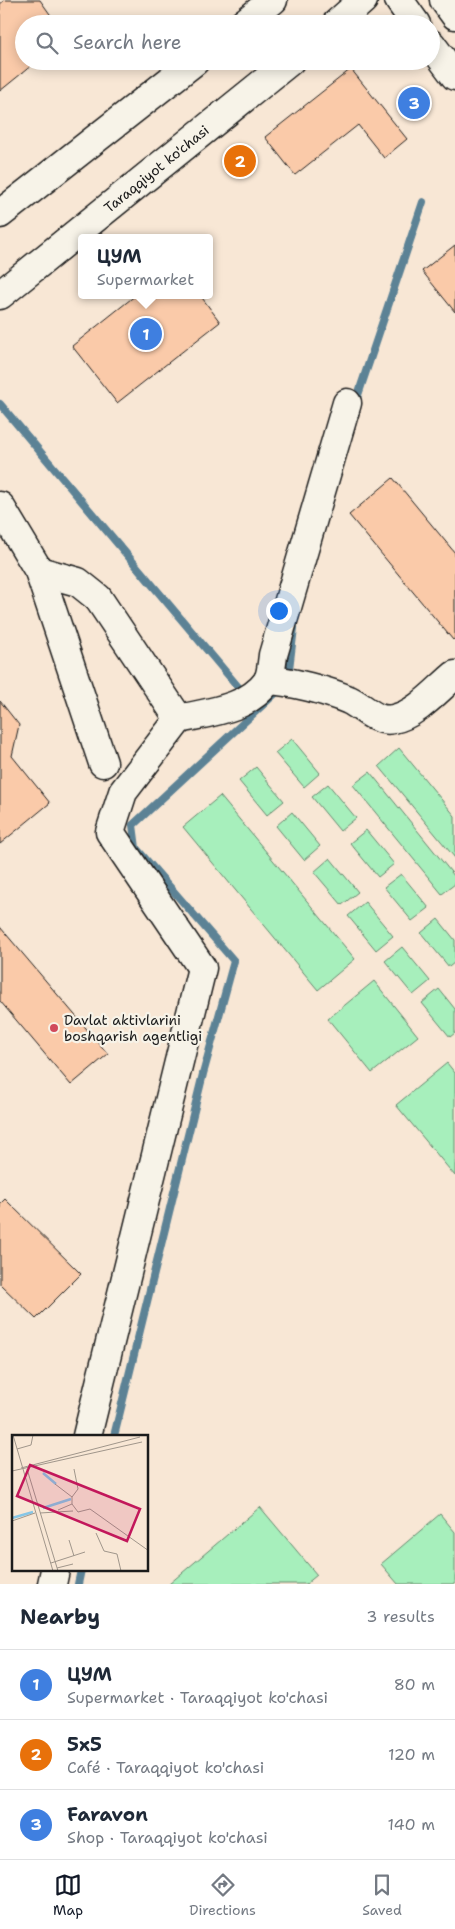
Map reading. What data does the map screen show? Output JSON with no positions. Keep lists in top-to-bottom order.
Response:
{
  "streets": {
    "street": ["Taraqqiyot ko'chasi"]
  },
  "places": ["Davlat aktivlarini boshqarish agentligi"],
  "page": {
    "search": "Search here",
    "pins": ["3", "2", "1"],
    "popup": ["ЦУМ", "Supermarket"],
    "heading": ["Nearby", "3 results"],
    "list": [
      {
        "mark": "1",
        "name": "ЦУМ",
        "note": "Supermarket · Taraqqiyot ko'chasi",
        "value": "80 m"
      },
      {
        "mark": "2",
        "name": "5x5",
        "note": "Café · Taraqqiyot ko'chasi",
        "value": "120 m"
      },
      {
        "mark": "3",
        "name": "Faravon",
        "note": "Shop · Taraqqiyot ko'chasi",
        "value": "140 m"
      }
    ],
    "nav": ["Map", "Directions", "Saved"]
  }
}
